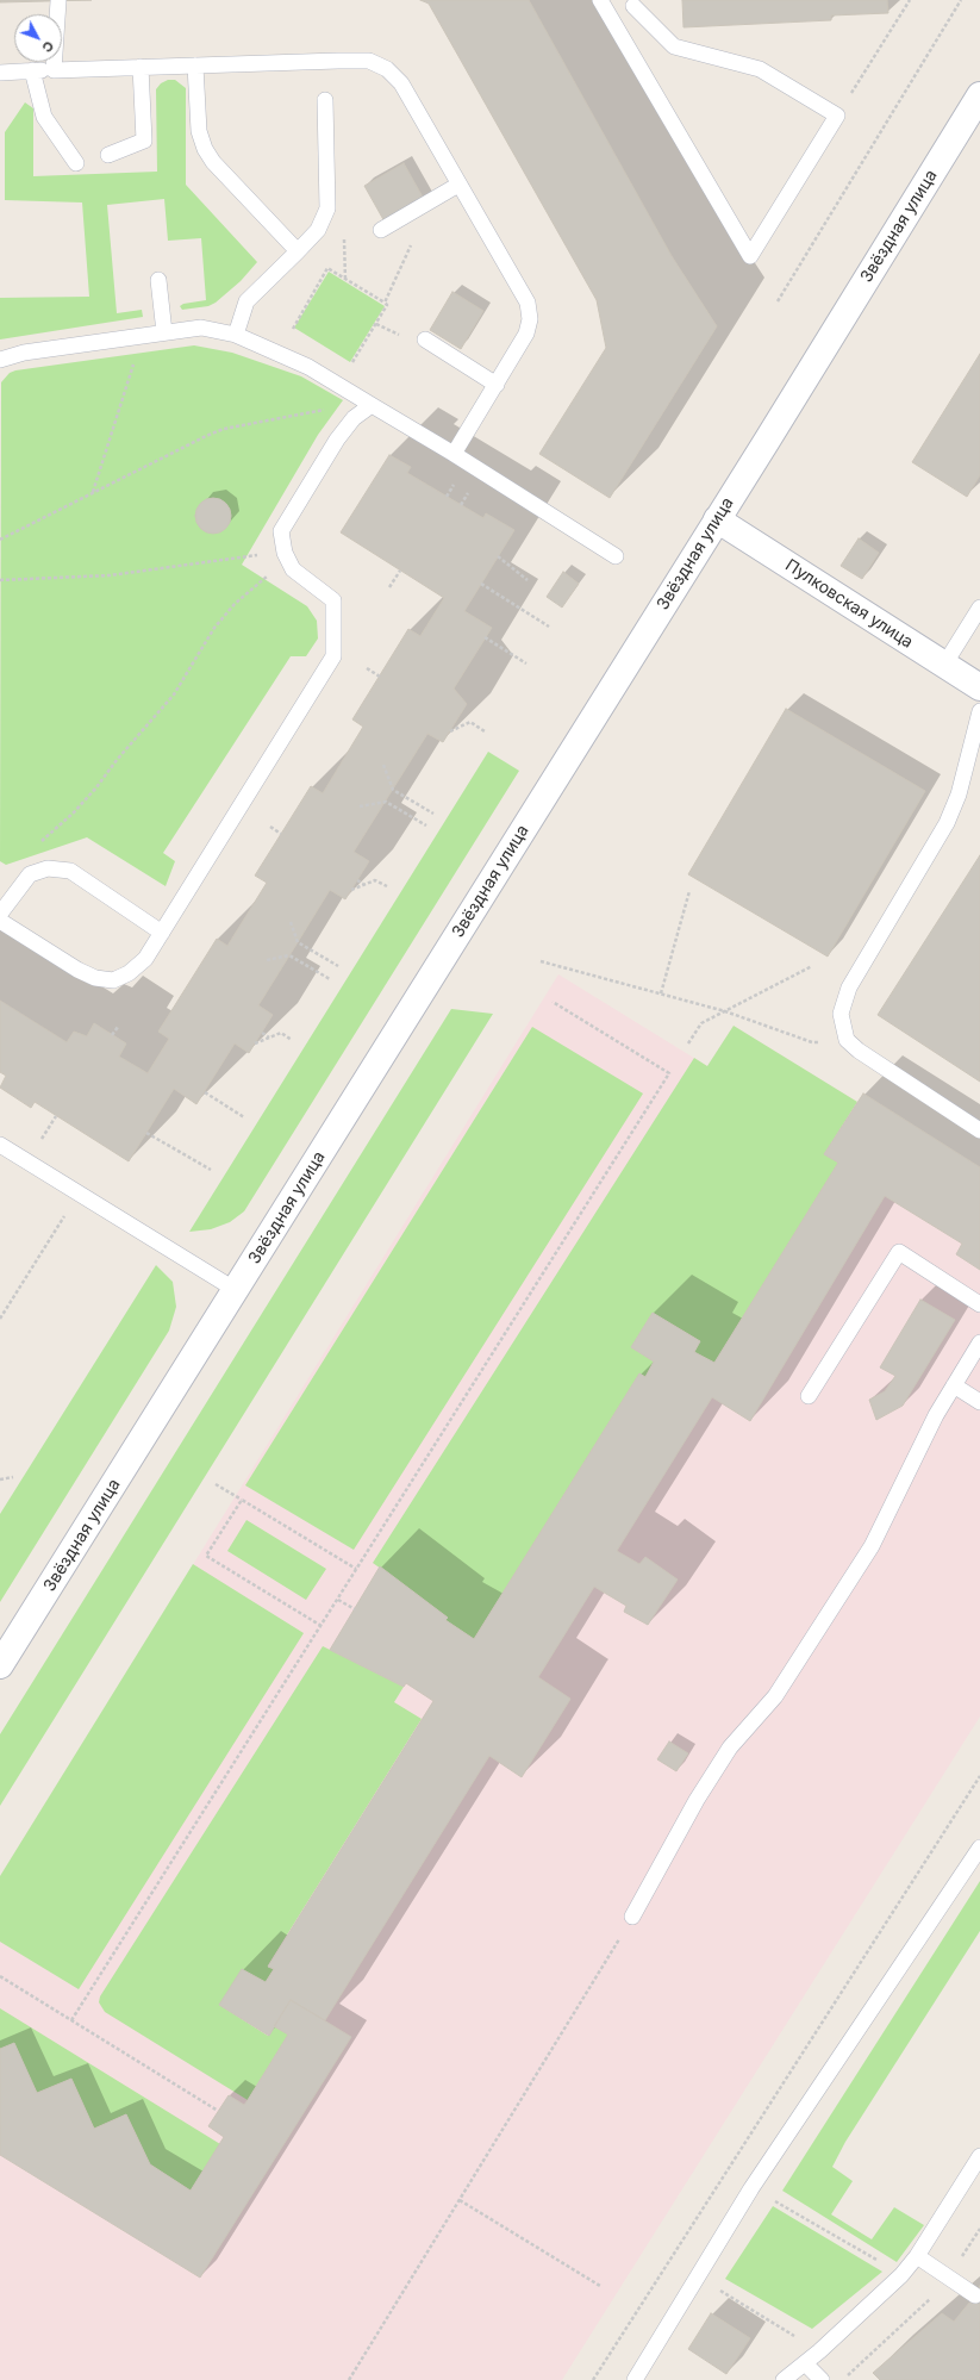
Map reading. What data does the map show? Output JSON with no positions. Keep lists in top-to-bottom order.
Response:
{
  "streets": {
    "street": ["Звёздная улица", "Пулковская улица"]
  },
  "crossings": [
    ["Звёздная улица", "Пулковская улица"]
  ],
  "north": "bottom right"
}
